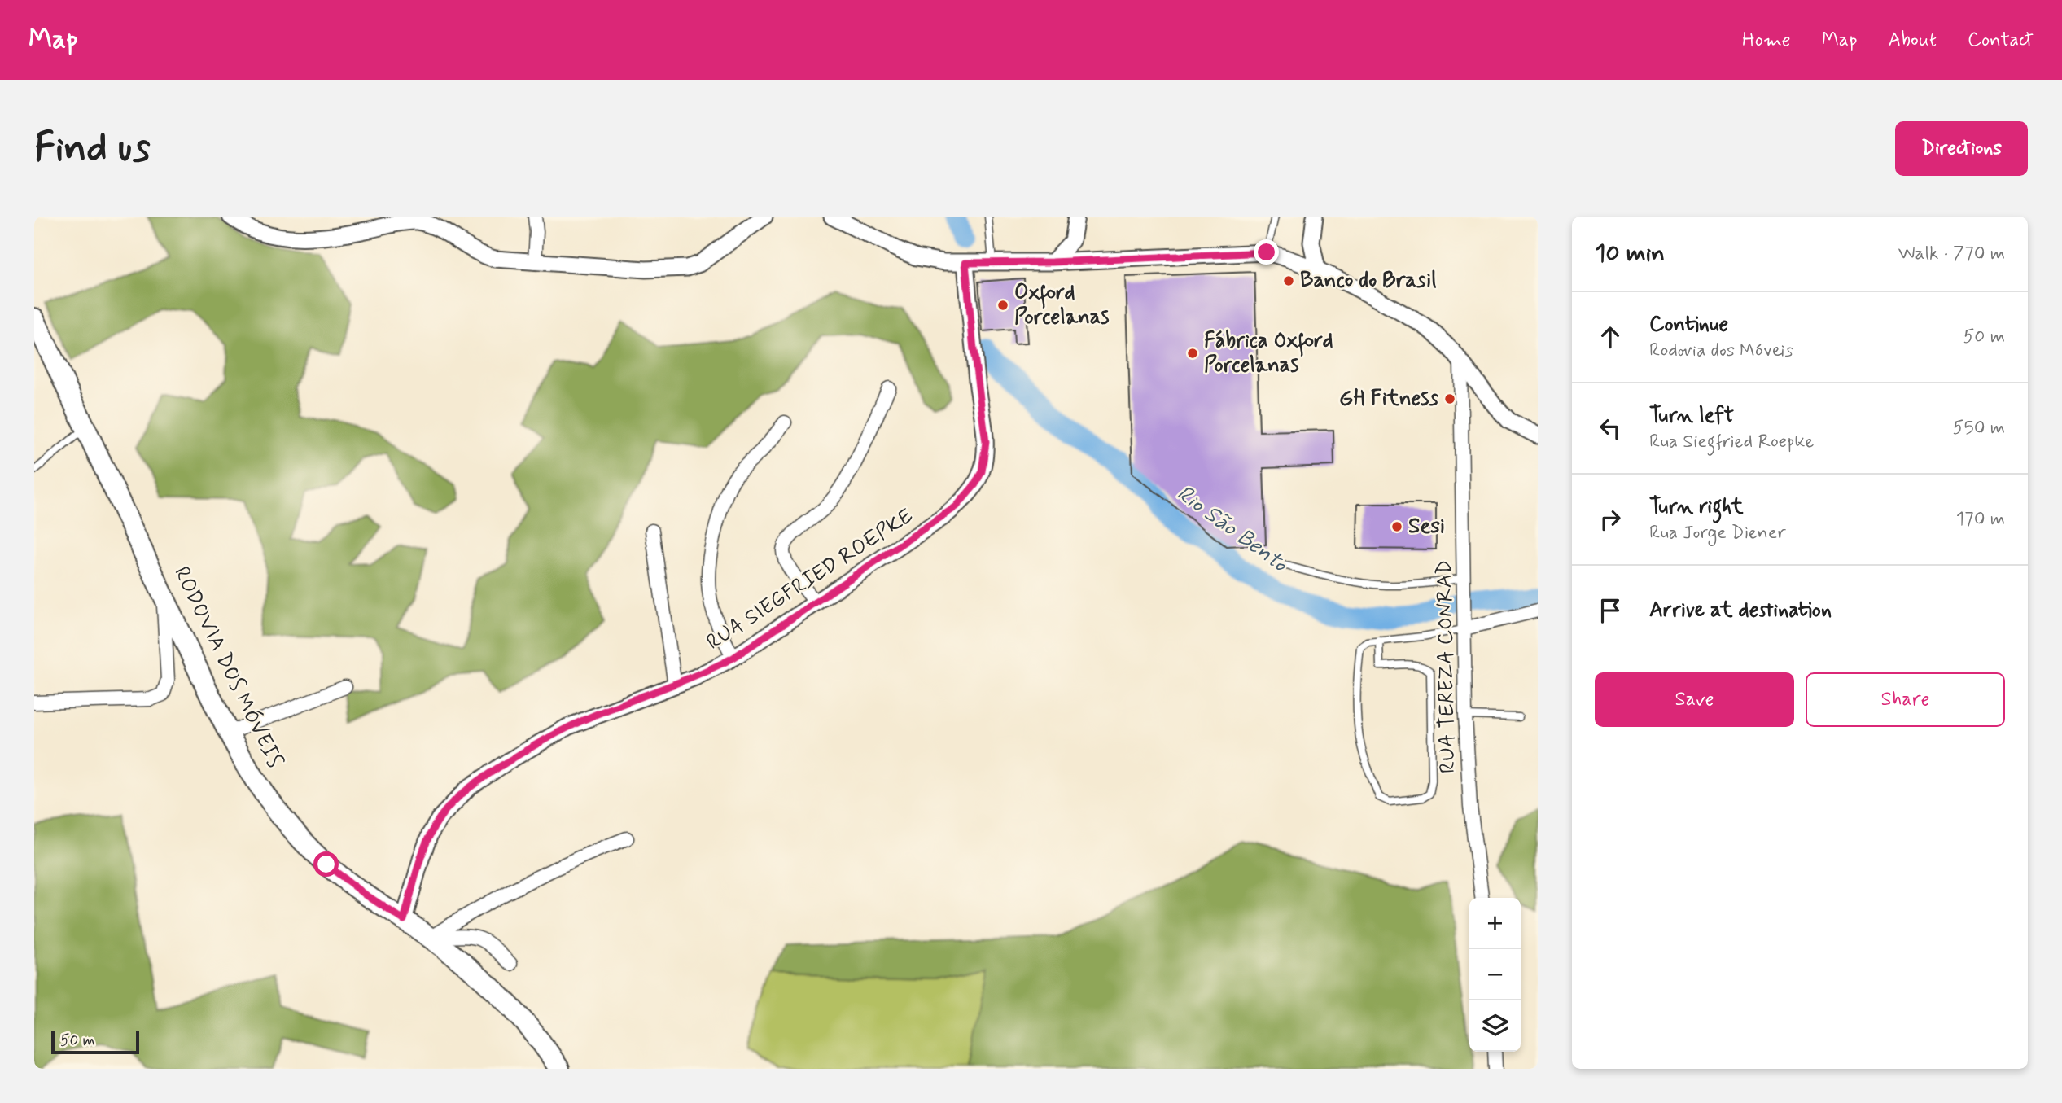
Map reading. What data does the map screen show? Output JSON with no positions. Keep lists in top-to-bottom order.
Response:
{
  "streets": {
    "main road": ["RODOVIA DOS MÓVEIS"],
    "street": ["RUA SIEGFRIED ROEPKE", "RUA TEREZA CONRAD"]
  },
  "crossings": [
    ["RUA SIEGFRIED ROEPKE", "RODOVIA DOS MÓVEIS"]
  ],
  "water": ["Rio São Bento"],
  "places": [
    "Banco do Brasil",
    "Oxford Porcelanas",
    "Fábrica Oxford Porcelanas",
    "GH Fitness",
    "Sesi"
  ],
  "scale_bar": "50 m",
  "page": {
    "header": "Map",
    "nav": [
      "Home",
      "Map",
      "About",
      "Contact"
    ],
    "buttons": [
      "Directions",
      ["Save", "Share"]
    ],
    "title": "Find us",
    "heading": ["10 min", "Walk · 770 m"],
    "list": [
      ["Continue", "Rodovia dos Móveis", "50 m"],
      ["Turn left", "Rua Siegfried Roepke", "550 m"],
      ["Turn right", "Rua Jorge Diener", "170 m"],
      "Arrive at destination"
    ],
    "map_buttons": ["+", "−"],
    "scale": "50 m"
  }
}
